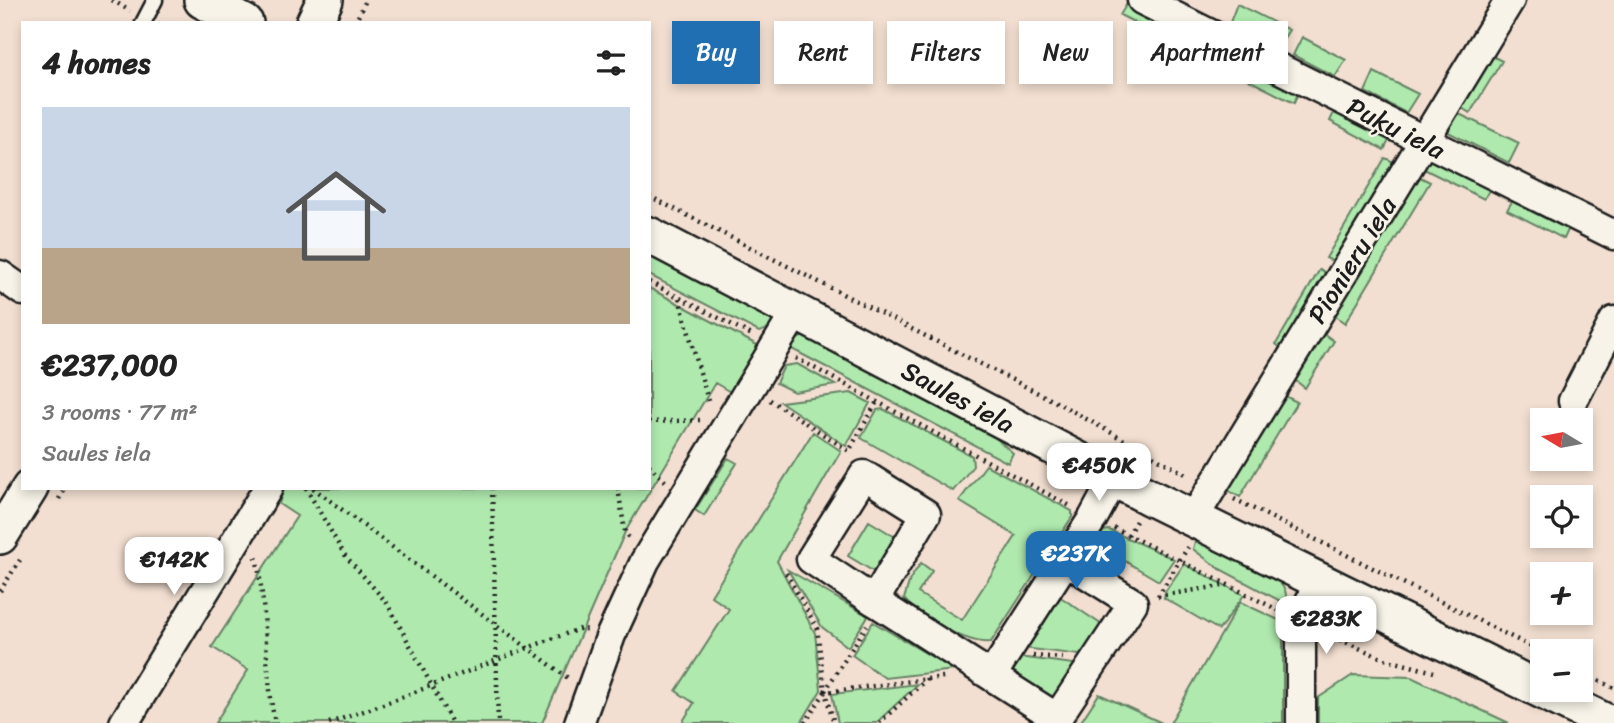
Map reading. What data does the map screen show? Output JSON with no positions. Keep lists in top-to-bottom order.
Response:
{
  "streets": {
    "street": ["Puķu iela", "Pionieru iela", "Saules iela"]
  },
  "crossings": [
    ["Puķu iela", "Pionieru iela"],
    ["Pionieru iela", "Saules iela"]
  ],
  "north": "left",
  "page": {
    "chip": [
      "Buy",
      "Rent",
      "Filters",
      "New",
      "Apartment"
    ],
    "heading": "4 homes",
    "list": [
      {
        "name": "€237,000",
        "note": "3 rooms · 77 m² · Saules iela"
      }
    ],
    "map_buttons": ["+", "−"],
    "price": [
      "€450K",
      "€237K",
      "€142K",
      "€283K"
    ]
  }
}
